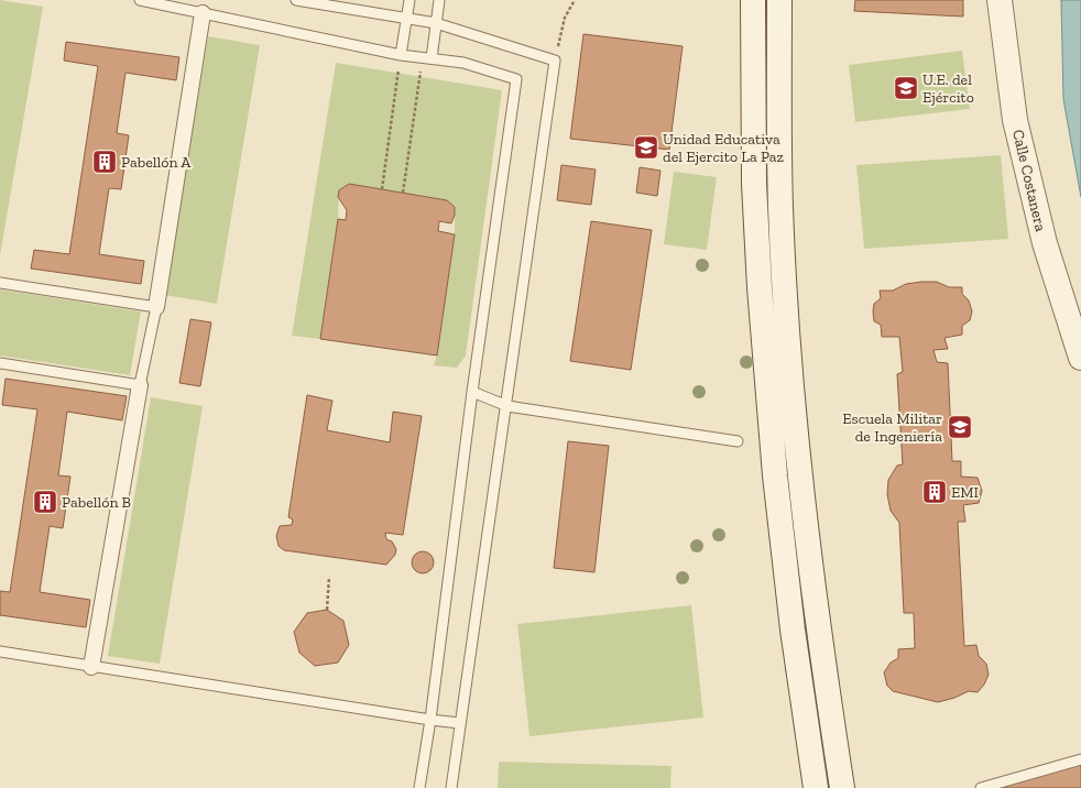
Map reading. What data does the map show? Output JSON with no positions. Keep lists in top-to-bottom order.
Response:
{
  "streets": {
    "main road": ["Calle Costanera"]
  },
  "places": {
    "school or university": ["U.E. del Ejército", "Unidad Educativa del Ejercito La Paz", "Escuela Militar de Ingeniería"],
    "building": ["Pabellón A", "EMI", "Pabellón B"]
  }
}
